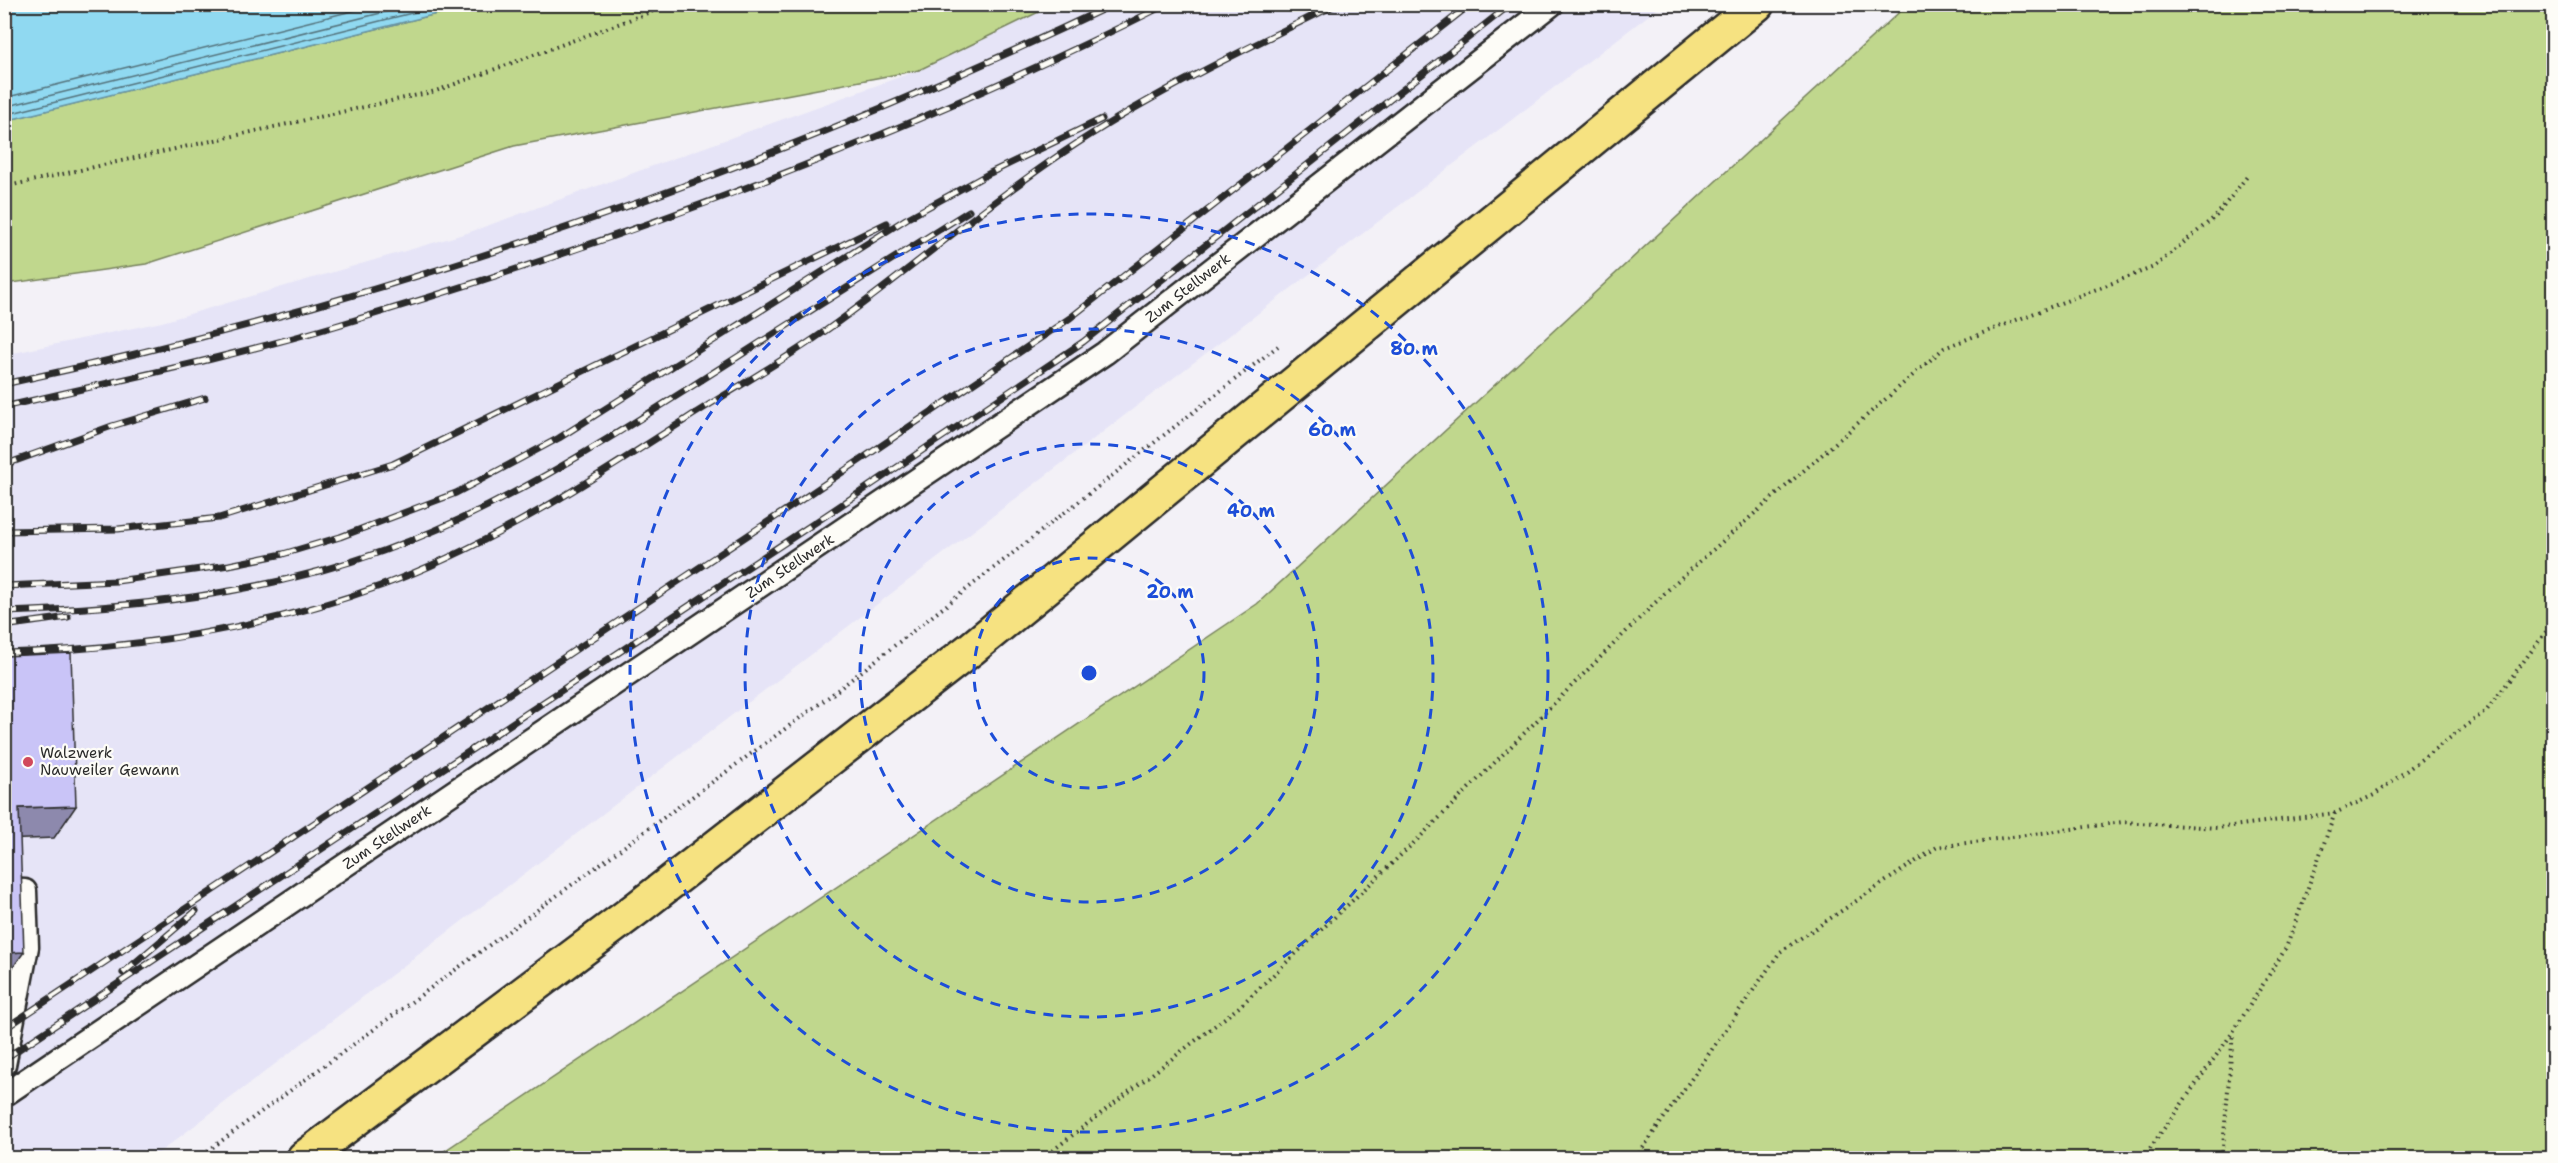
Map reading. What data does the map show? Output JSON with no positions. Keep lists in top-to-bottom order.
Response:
{
  "streets": {
    "lane": ["Zum Stellwerk"]
  },
  "places": ["Walzwerk Nauweiler Gewann"],
  "rings": [
    "80 m",
    "60 m",
    "40 m",
    "20 m"
  ]
}
